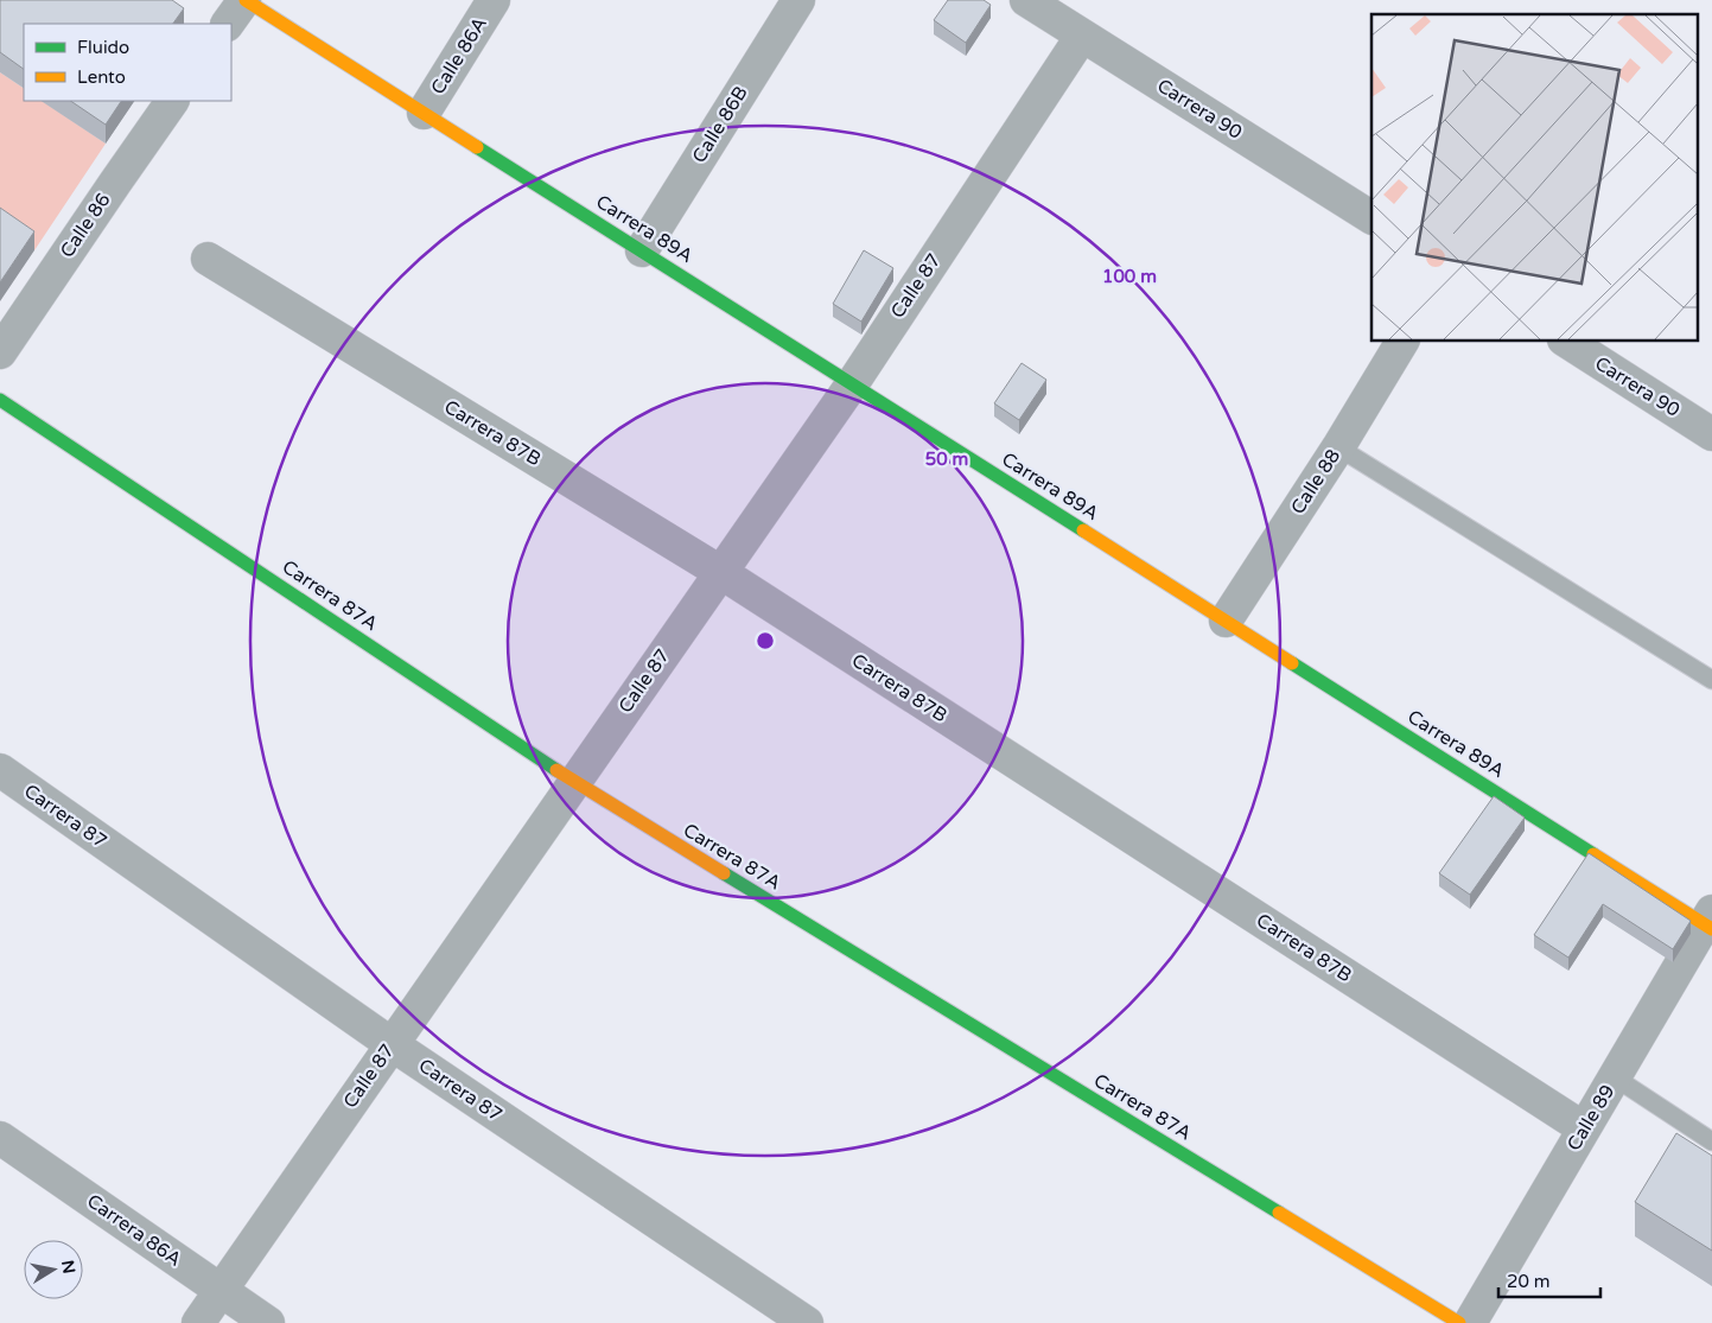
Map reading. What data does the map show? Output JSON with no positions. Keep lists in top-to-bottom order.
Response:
{
  "streets": {
    "street": [
      "Calle 86A",
      "Carrera 90",
      "Calle 86B",
      "Calle 86",
      "Carrera 89A",
      "Calle 87",
      "Carrera 87B",
      "Calle 88",
      "Carrera 87A",
      "Carrera 87",
      "Calle 89",
      "Carrera 86A"
    ]
  },
  "crossings": [
    ["Calle 86A", "Carrera 89A"],
    ["Carrera 90", "Calle 87"],
    ["Calle 86B", "Carrera 89A"],
    ["Carrera 89A", "Calle 87"],
    ["Carrera 89A", "Calle 88"],
    ["Carrera 89A", "Calle 89"],
    ["Calle 87", "Carrera 87B"],
    ["Calle 87", "Carrera 87A"],
    ["Calle 87", "Carrera 87"],
    ["Calle 87", "Carrera 86A"],
    ["Carrera 87B", "Calle 89"]
  ],
  "legend": ["Fluido", "Lento"],
  "scale_bar": "20 m",
  "north": "right",
  "rings": ["100 m", "50 m"]
}
